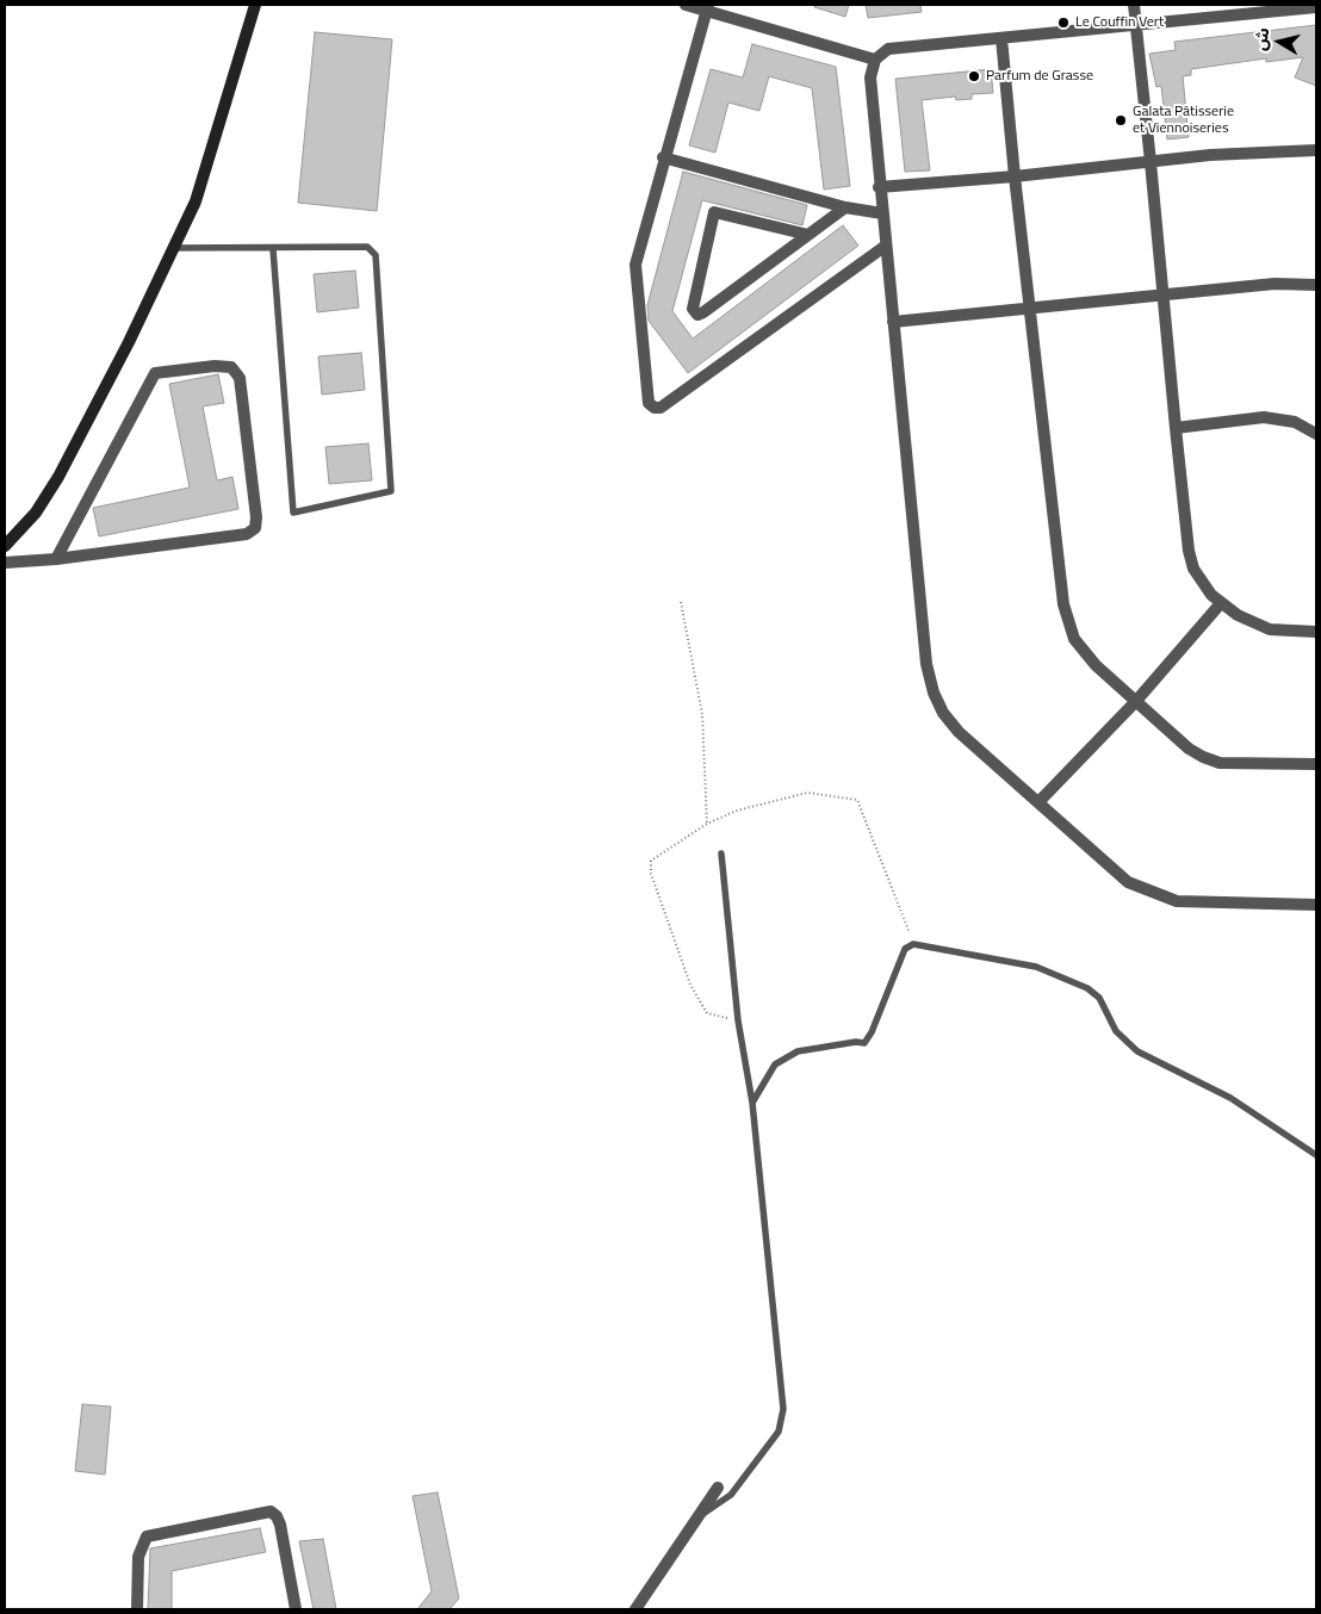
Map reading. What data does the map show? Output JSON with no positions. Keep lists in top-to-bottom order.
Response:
{
  "places": ["Le Couffin Vert", "Parfum de Grasse", "Galata Pâtisserie et Viennoiseries"],
  "north": "left"
}
